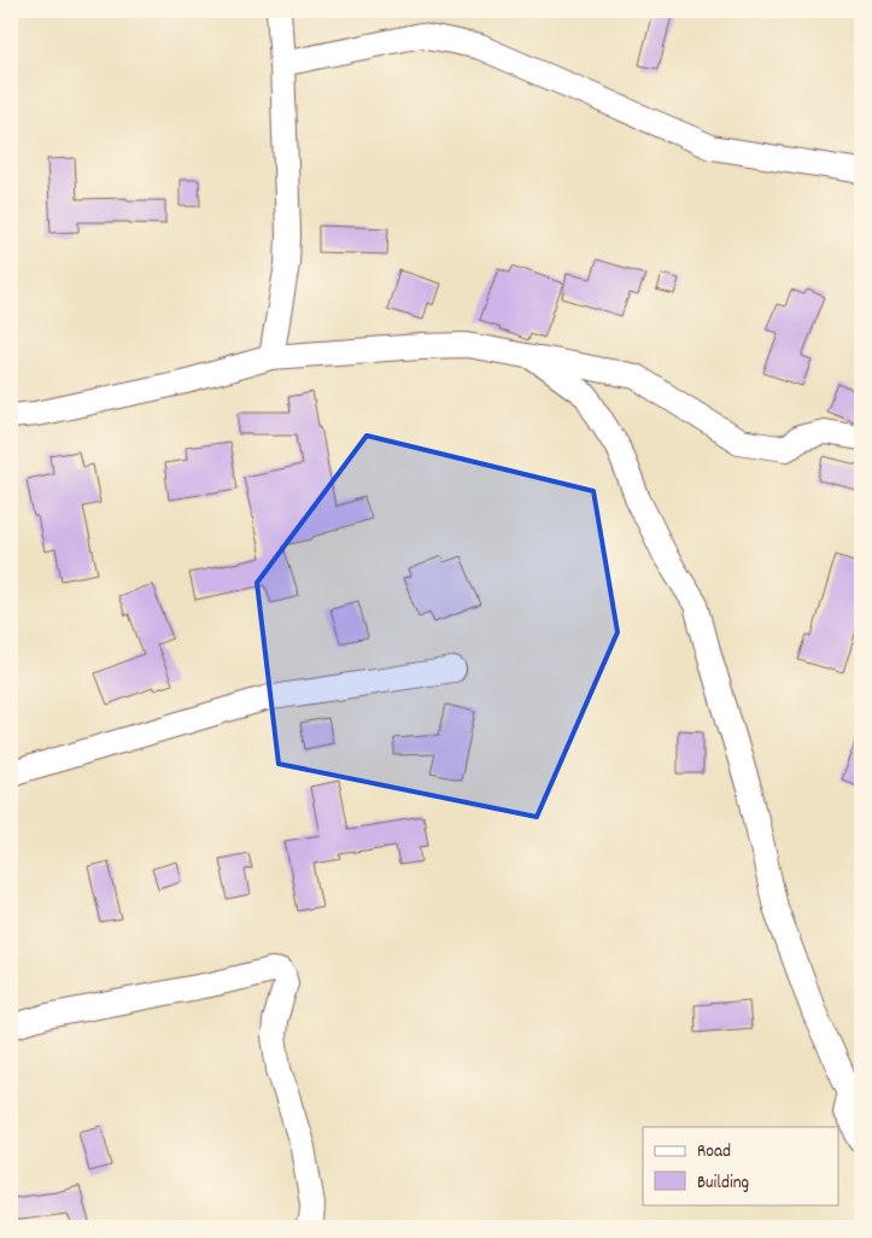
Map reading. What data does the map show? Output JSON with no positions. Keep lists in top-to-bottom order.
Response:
{
  "legend": ["Road", "Building"]
}
